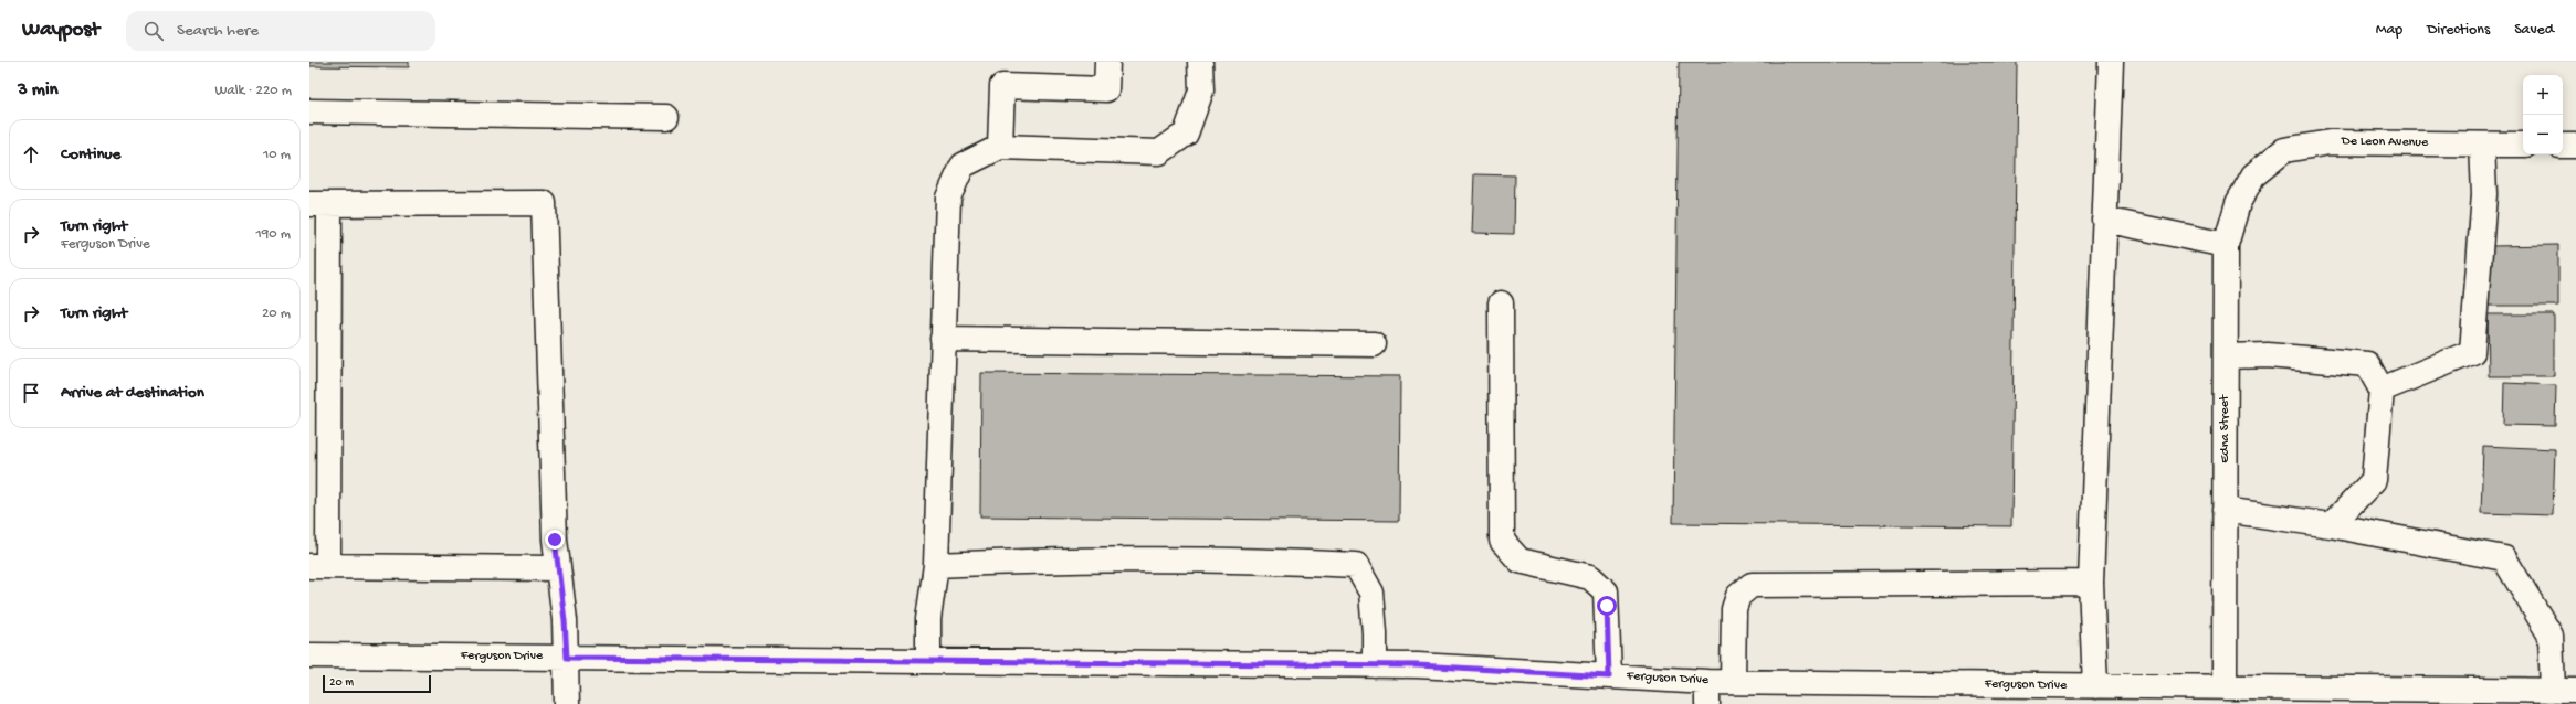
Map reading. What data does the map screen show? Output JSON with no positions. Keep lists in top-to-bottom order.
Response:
{
  "streets": {
    "street": ["De Leon Avenue", "Edna Street", "Ferguson Drive"]
  },
  "crossings": [
    ["De Leon Avenue", "Edna Street"],
    ["Edna Street", "Ferguson Drive"]
  ],
  "scale_bar": "20 m",
  "page": {
    "header": "Waypost",
    "search": "Search here",
    "nav": ["Map", "Directions", "Saved"],
    "heading": ["3 min", "Walk · 220 m"],
    "map_buttons": ["+", "−"],
    "list": [
      ["Continue", "10 m"],
      ["Turn right", "Ferguson Drive", "190 m"],
      ["Turn right", "20 m"],
      "Arrive at destination"
    ],
    "scale": "20 m"
  }
}
